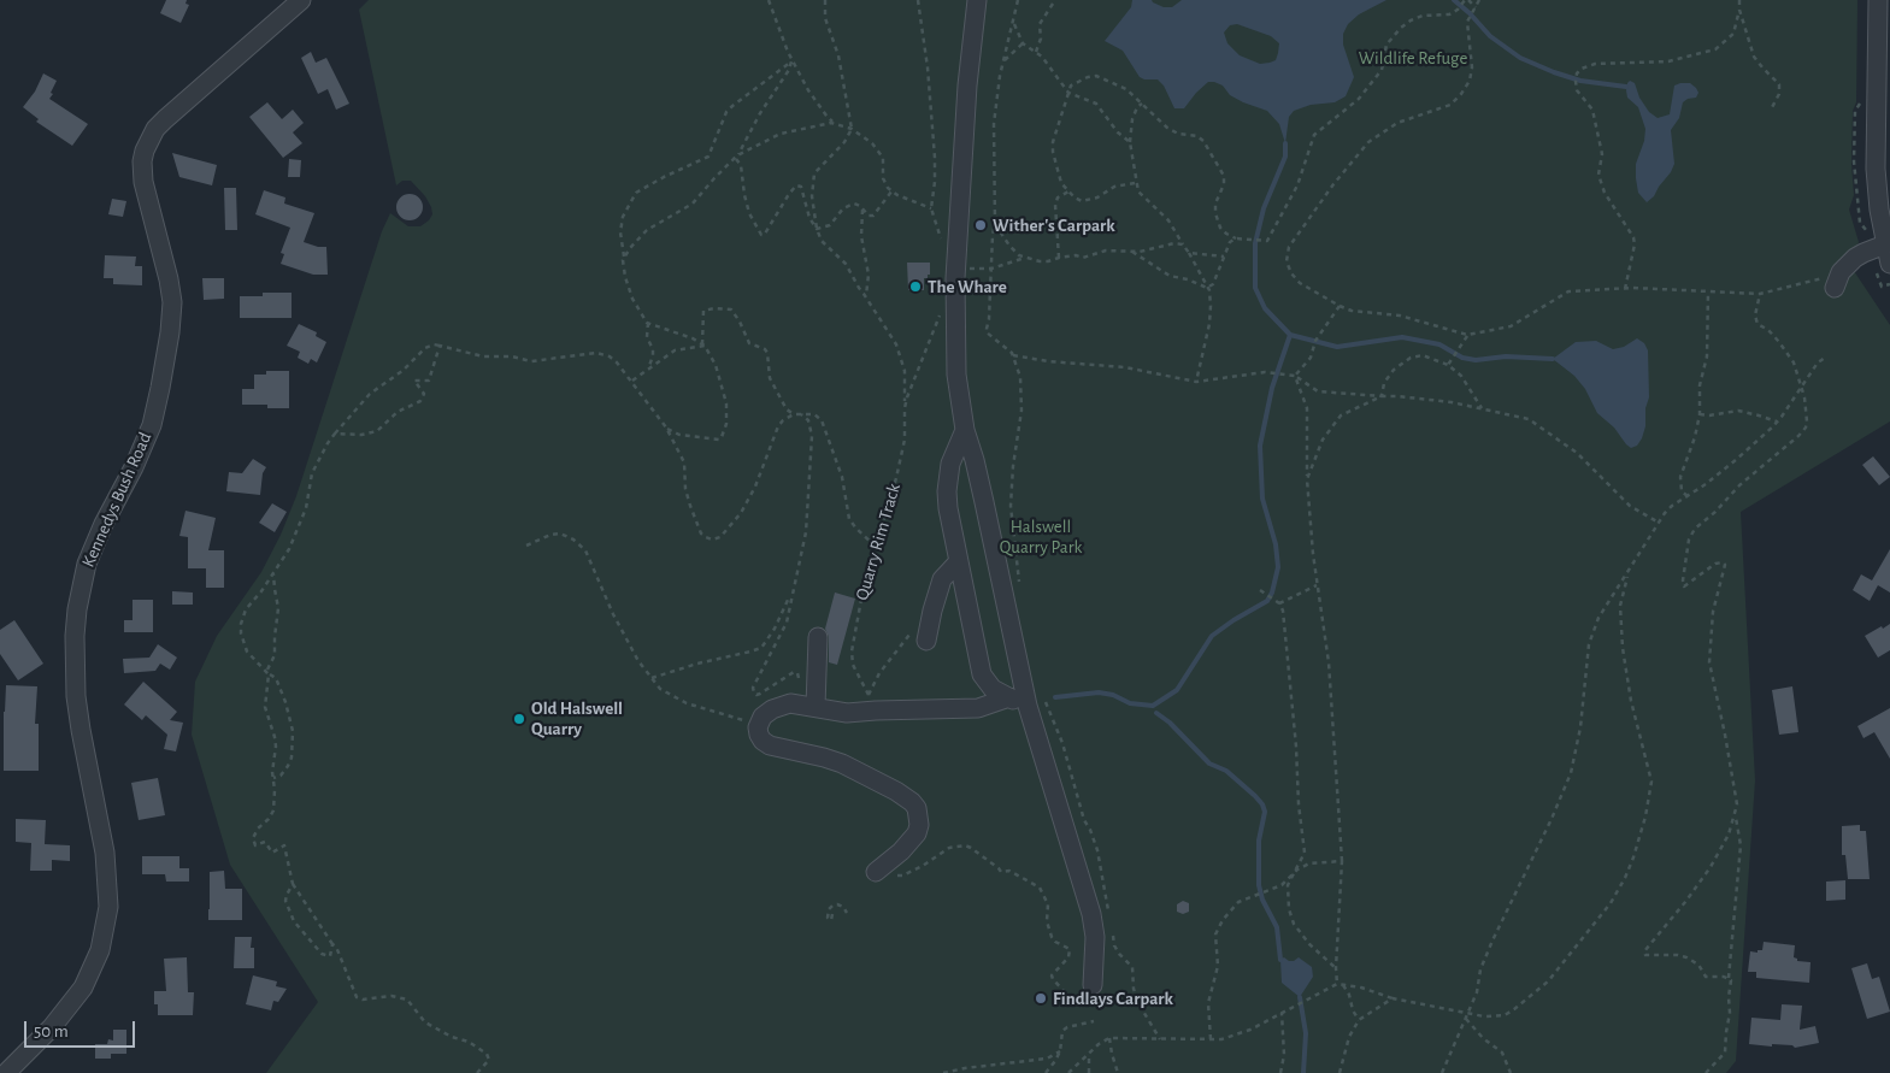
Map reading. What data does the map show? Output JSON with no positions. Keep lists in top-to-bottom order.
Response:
{
  "streets": {
    "street": ["Kennedys Bush Road"],
    "path": ["Quarry Rim Track"]
  },
  "parks": ["Wildlife Refuge", "Halswell Quarry Park"],
  "places": [
    "Wither's Carpark",
    "The Whare",
    "Old Halswell Quarry",
    "Findlays Carpark"
  ],
  "scale_bar": "50 m"
}
